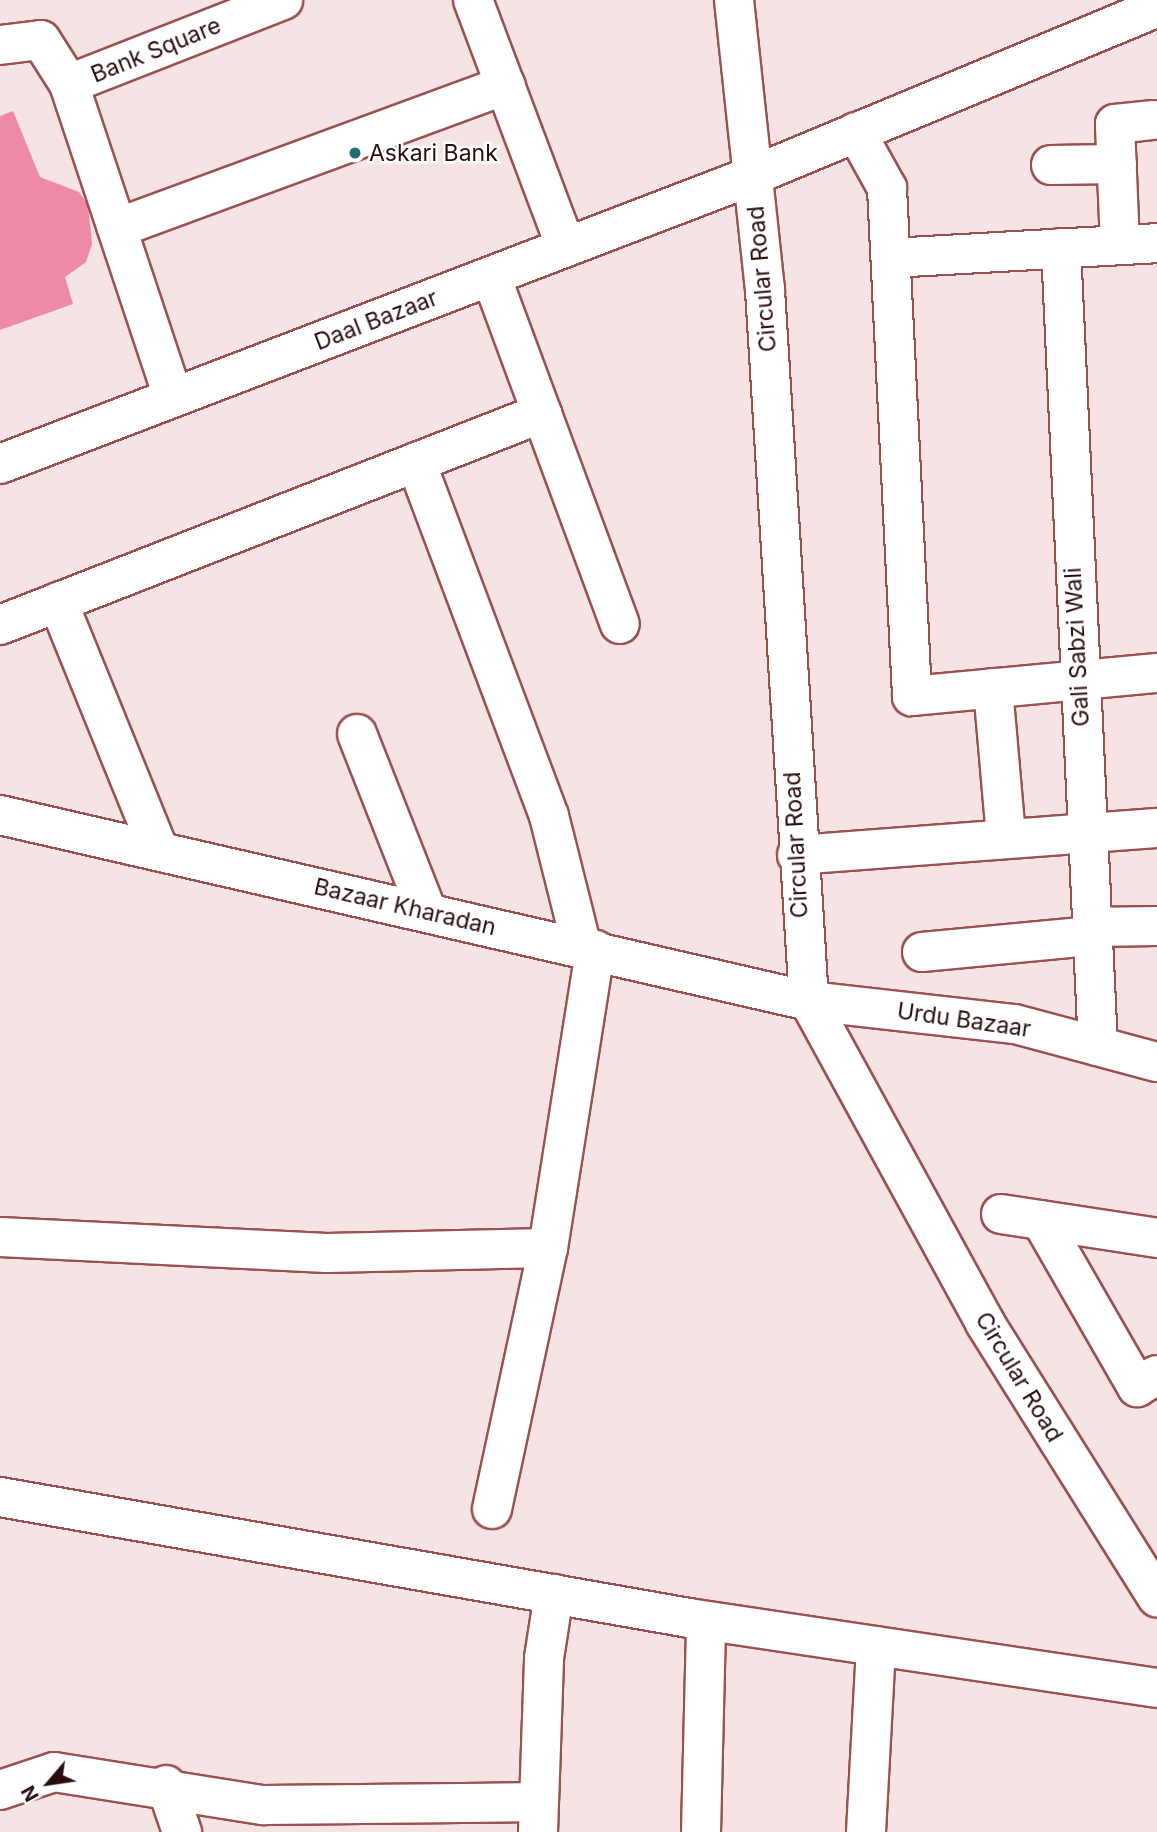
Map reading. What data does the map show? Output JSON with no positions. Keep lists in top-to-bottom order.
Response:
{
  "streets": {
    "street": [
      "Bank Square",
      "Circular Road",
      "Daal Bazaar",
      "Gali Sabzi Wali",
      "Bazaar Kharadan",
      "Urdu Bazaar"
    ]
  },
  "crossings": [
    ["Circular Road", "Daal Bazaar"],
    ["Circular Road", "Bazaar Kharadan"],
    ["Circular Road", "Urdu Bazaar"],
    ["Gali Sabzi Wali", "Urdu Bazaar"],
    ["Bazaar Kharadan", "Urdu Bazaar"]
  ],
  "places": ["Askari Bank"],
  "north": "bottom left"
}
